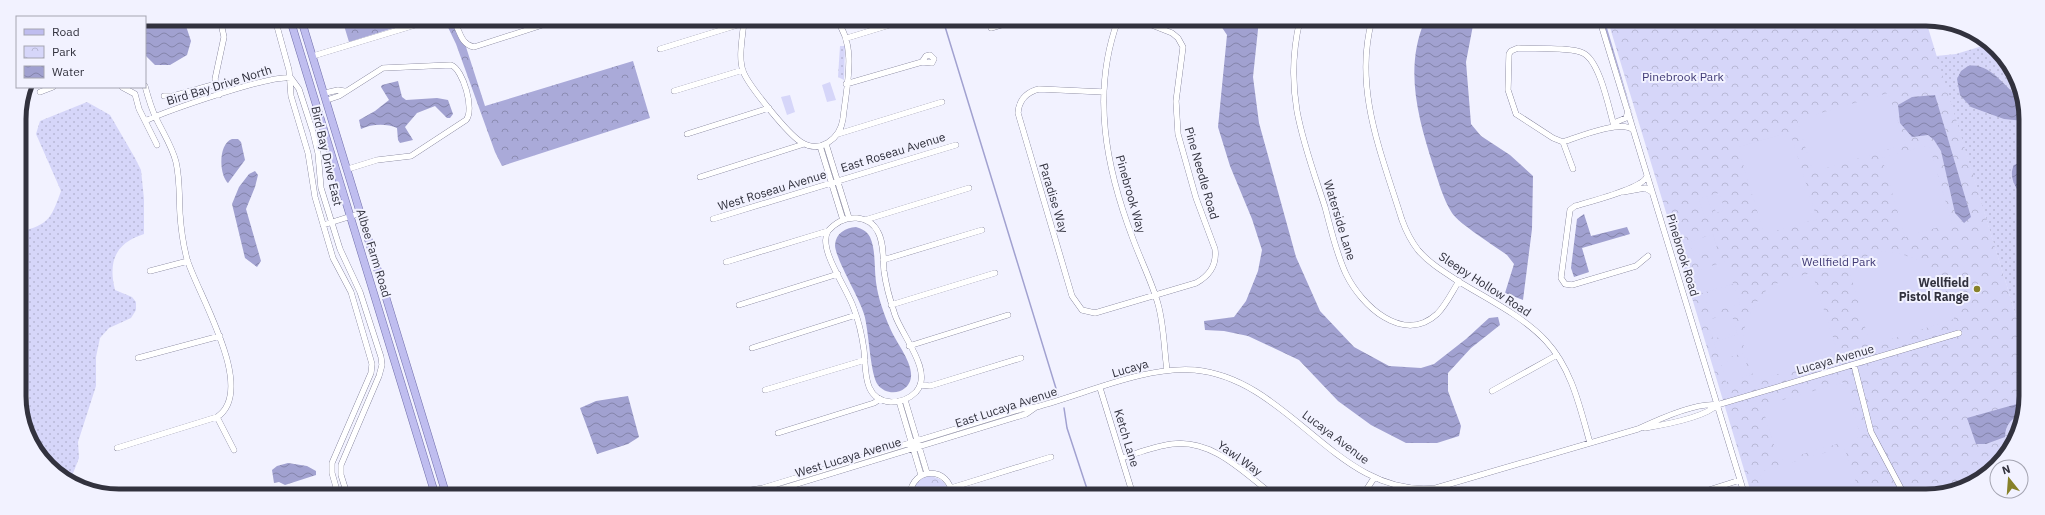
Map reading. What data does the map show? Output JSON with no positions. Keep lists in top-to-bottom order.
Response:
{
  "streets": {
    "main road": ["Albee Farm Road"],
    "street": [
      "Bird Bay Drive North",
      "East Roseau Avenue",
      "Bird Bay Drive East",
      "Pine Needle Road",
      "West Roseau Avenue",
      "Pinebrook Way",
      "Paradise Way",
      "Waterside Lane",
      "Pinebrook Road",
      "Sleepy Hollow Road",
      "Lucaya Avenue",
      "Lucaya",
      "East Lucaya Avenue",
      "Ketch Lane",
      "Yawl Way"
    ]
  },
  "crossings": [
    ["Bird Bay Drive North", "Bird Bay Drive East"],
    ["East Roseau Avenue", "West Roseau Avenue"],
    ["Pine Needle Road", "Pinebrook Way"],
    ["Pine Needle Road", "Paradise Way"],
    ["Pinebrook Way", "Paradise Way"],
    ["Pinebrook Way", "Lucaya Avenue"],
    ["Pinebrook Way", "Lucaya"],
    ["Waterside Lane", "Sleepy Hollow Road"],
    ["Pinebrook Road", "Lucaya Avenue"],
    ["Sleepy Hollow Road", "Lucaya Avenue"],
    ["Lucaya Avenue", "Lucaya"],
    ["Lucaya", "East Lucaya Avenue"],
    ["Lucaya", "Ketch Lane"],
    ["East Lucaya Avenue", "Ketch Lane"],
    ["Ketch Lane", "Yawl Way"]
  ],
  "parks": ["Pinebrook Park", "Wellfield Park"],
  "places": ["Wellfield Pistol Range"],
  "legend": ["Road", "Park", "Water"],
  "north": "top"
}
